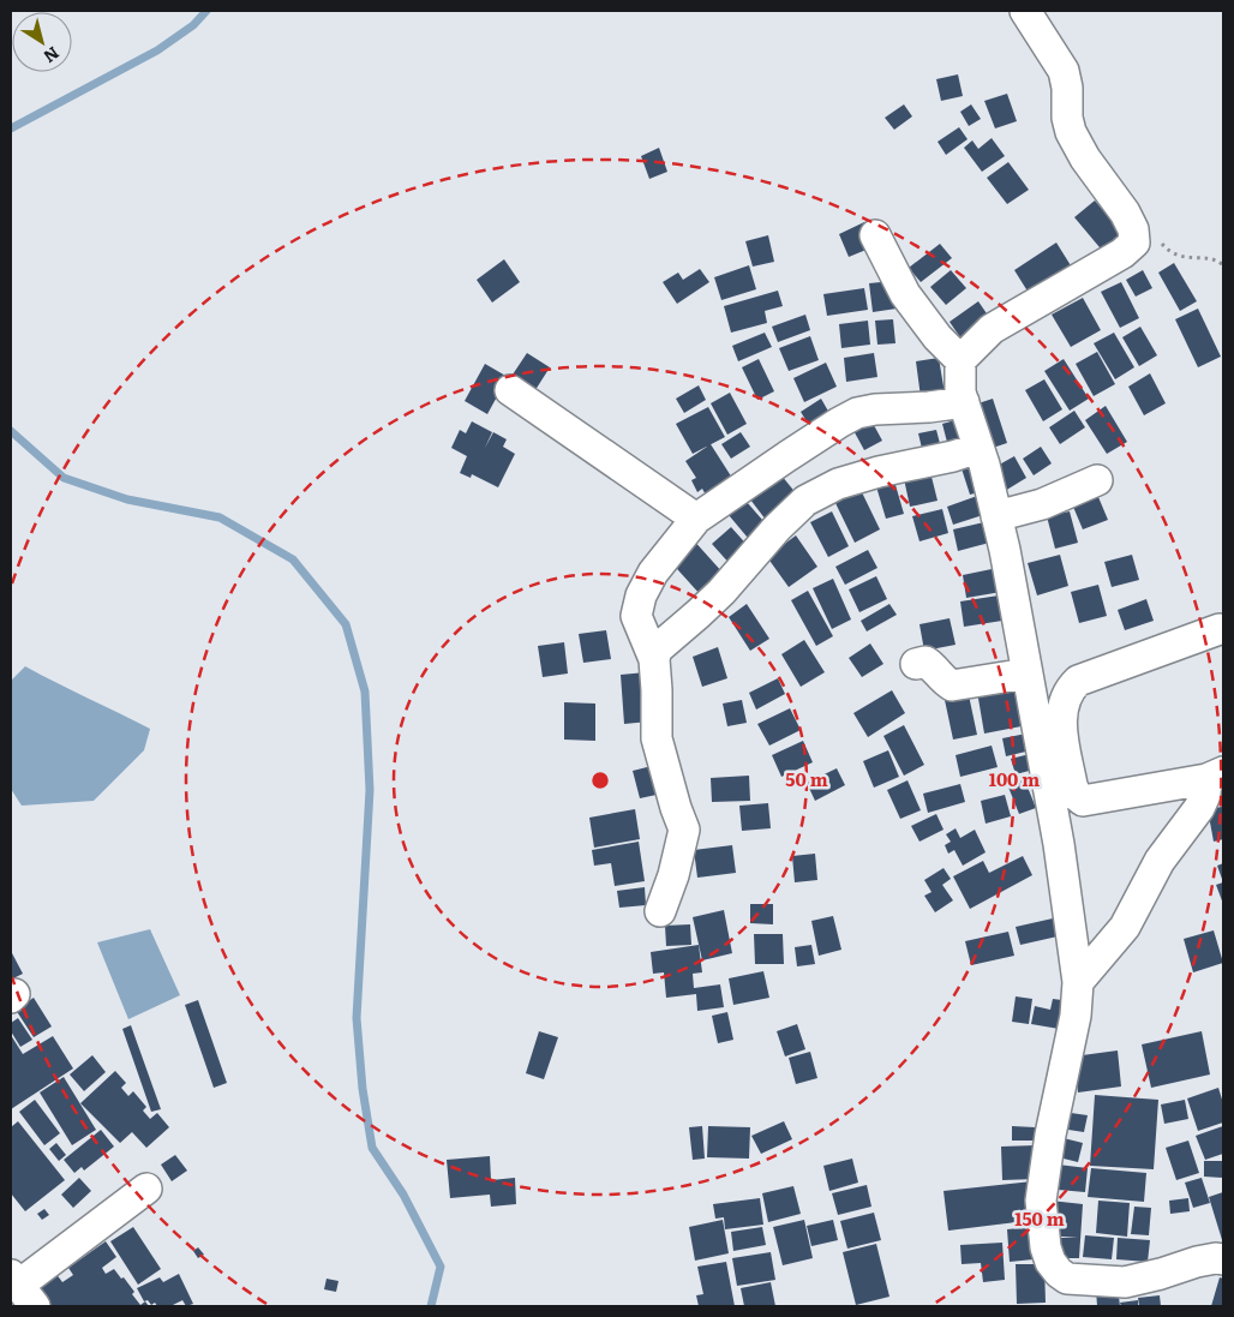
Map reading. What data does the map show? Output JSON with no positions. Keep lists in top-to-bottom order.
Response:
{
  "north": "bottom right",
  "rings": ["50 m", "100 m", "150 m"]
}
